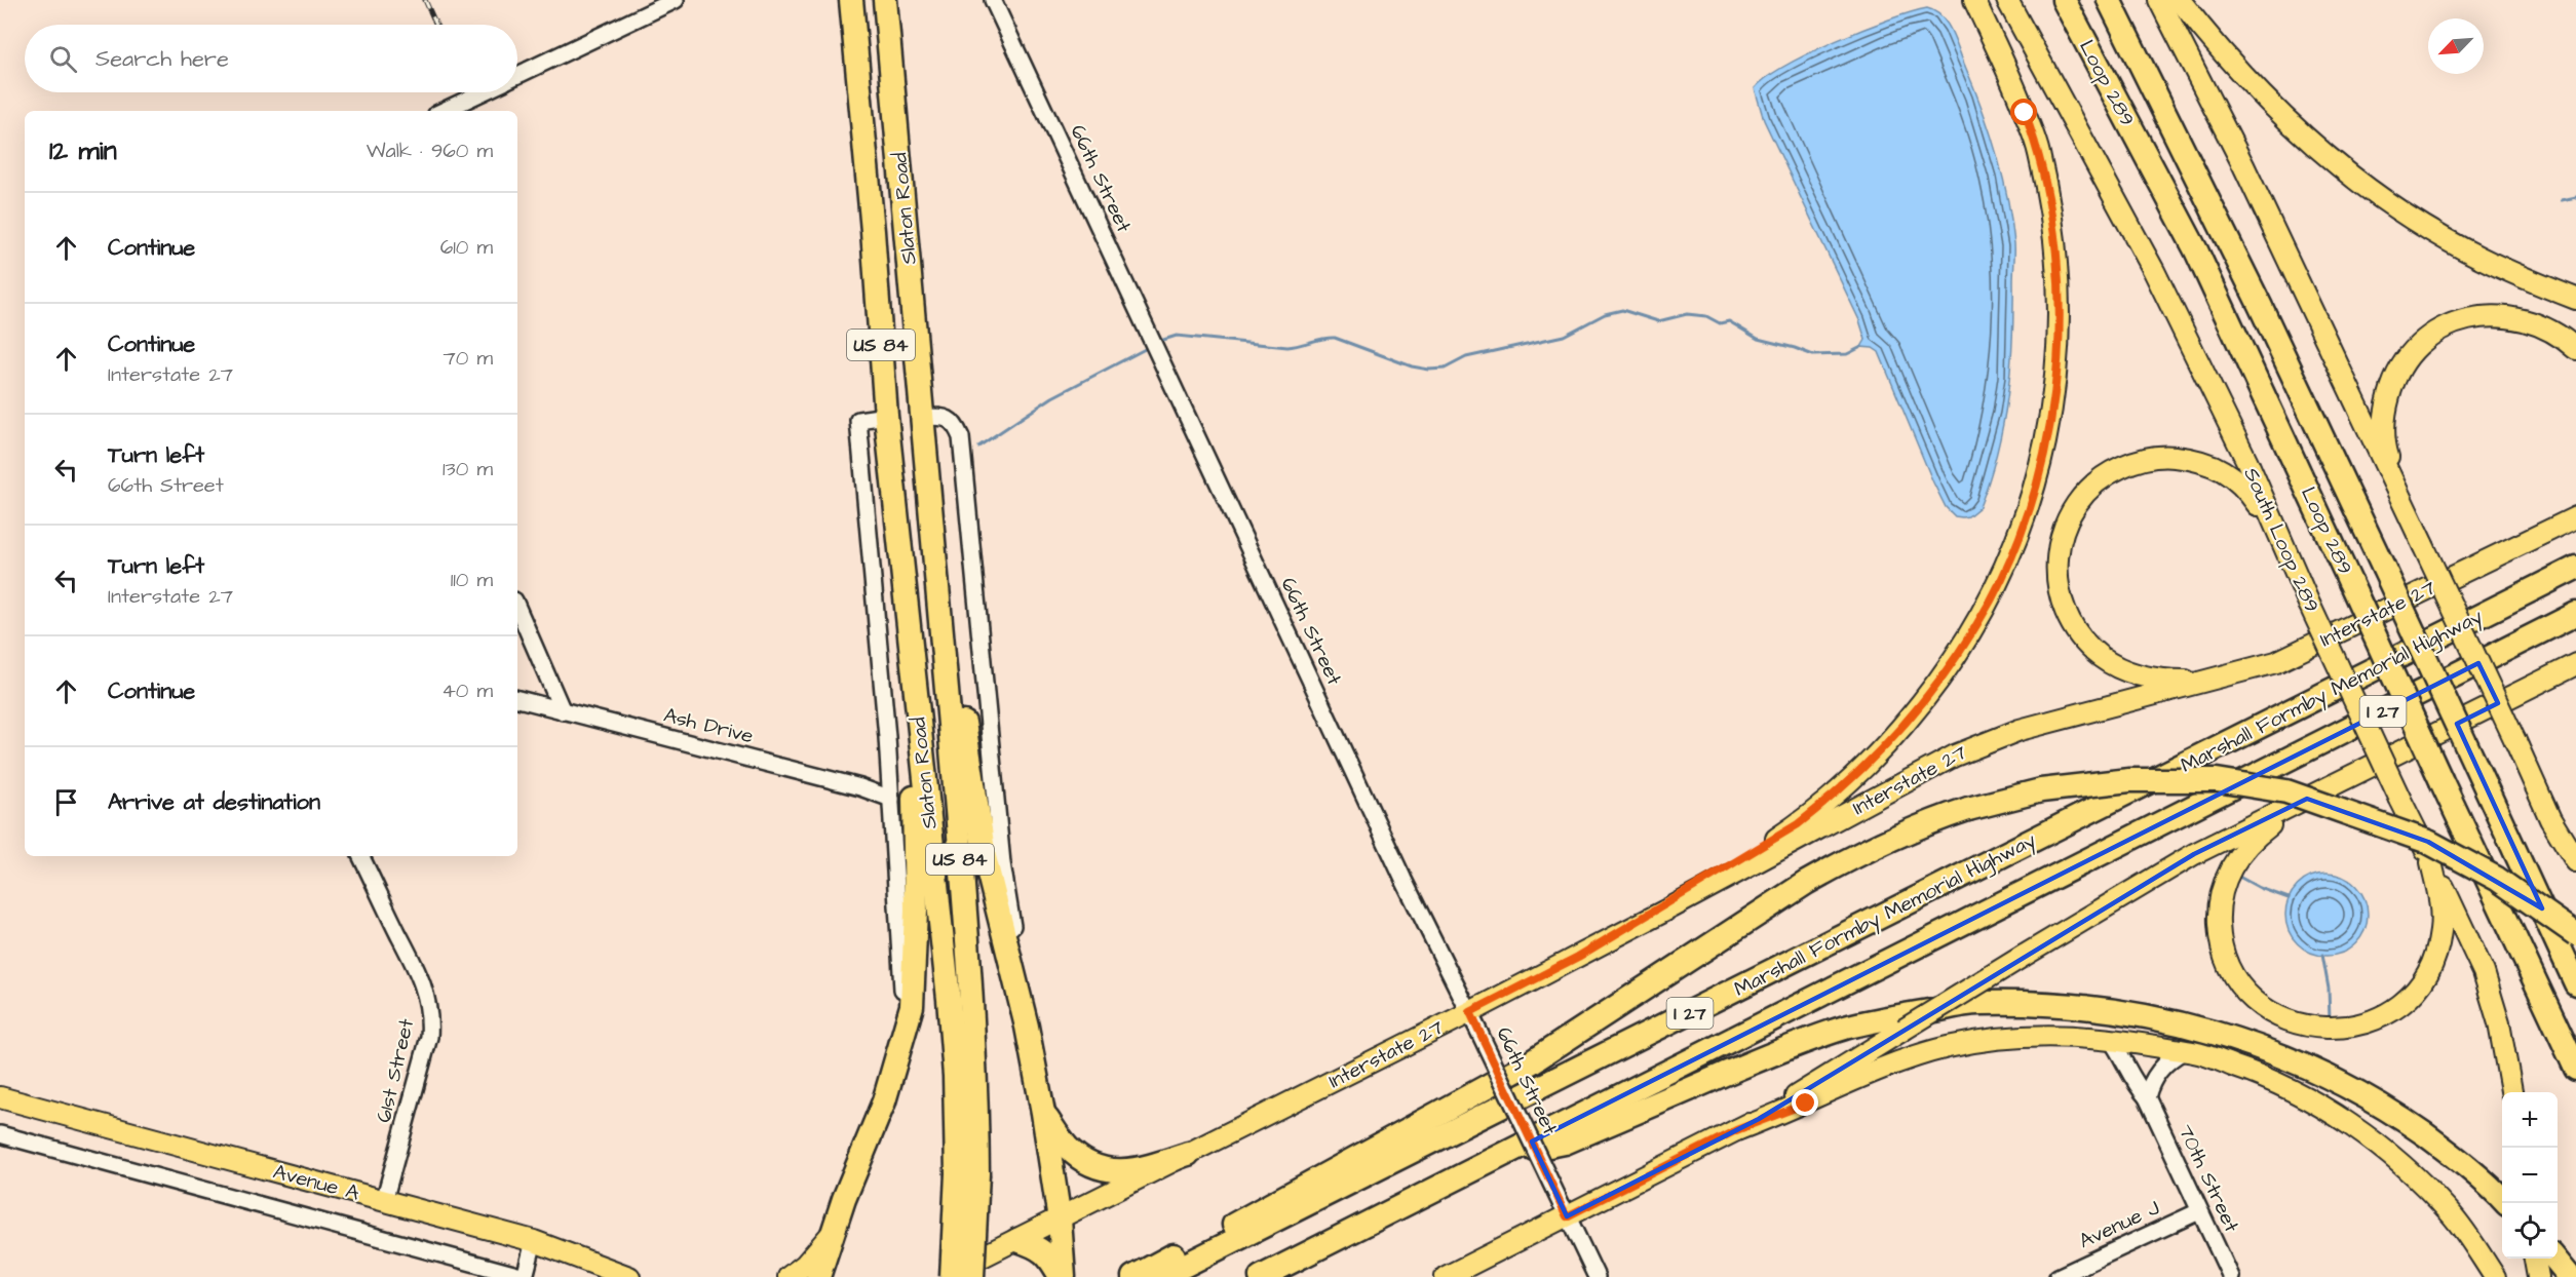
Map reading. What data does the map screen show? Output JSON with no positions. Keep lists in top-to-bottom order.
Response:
{
  "streets": {
    "highway": [
      "Loop 289",
      "Slaton Road",
      "US 84",
      "Marshall Formby Memorial Highway",
      "I 27"
    ],
    "main road": ["South Loop 289", "Interstate 27", "Avenue A"],
    "street": [
      "66th Street",
      "Ash Drive",
      "61st Street",
      "70th Street",
      "Avenue J"
    ]
  },
  "crossings": [
    ["66th Street", "Interstate 27"],
    ["Slaton Road", "Ash Drive"],
    ["61st Street", "Avenue A"],
    ["70th Street", "Avenue J"]
  ],
  "north": "bottom left",
  "page": {
    "search": "Search here",
    "heading": ["12 min", "Walk · 960 m"],
    "list": [
      ["Continue", "610 m"],
      ["Continue", "Interstate 27", "70 m"],
      ["Turn left", "66th Street", "130 m"],
      ["Turn left", "Interstate 27", "110 m"],
      ["Continue", "40 m"],
      "Arrive at destination"
    ],
    "map_buttons": ["+", "−"]
  }
}
